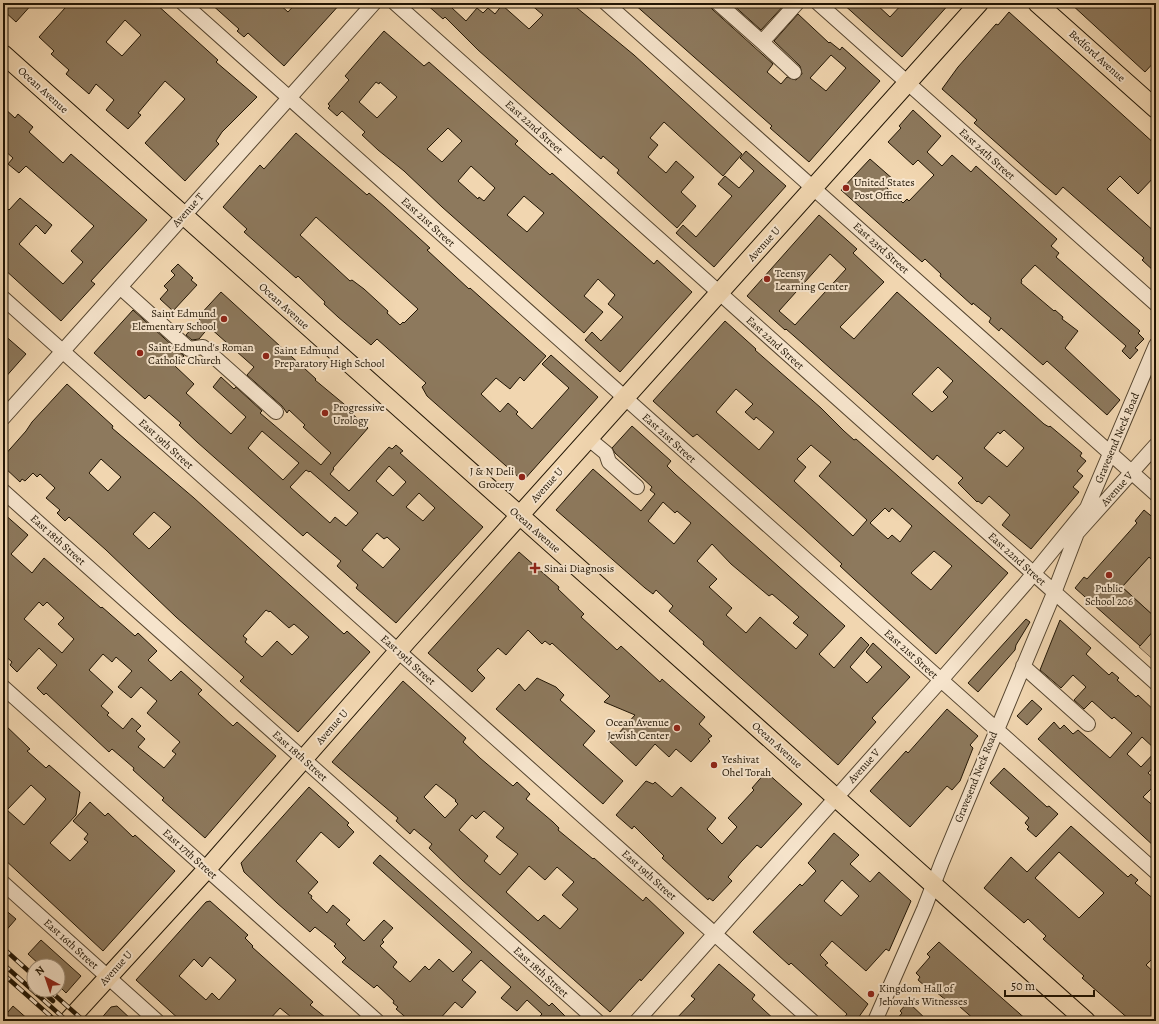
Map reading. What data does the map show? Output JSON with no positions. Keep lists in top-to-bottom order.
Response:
{
  "streets": {
    "main road": ["Bedford Avenue", "Ocean Avenue", "Avenue U"],
    "street": [
      "East 22nd Street",
      "East 24th Street",
      "Avenue T",
      "East 21st Street",
      "East 23rd Street",
      "Gravesend Neck Road",
      "East 19th Street",
      "Avenue V",
      "East 18th Street",
      "East 17th Street",
      "East 16th Street"
    ]
  },
  "crossings": [
    ["Ocean Avenue", "Avenue T"],
    ["Ocean Avenue", "Avenue U"],
    ["Ocean Avenue", "Gravesend Neck Road"],
    ["Ocean Avenue", "Avenue V"],
    ["East 22nd Street", "Avenue U"],
    ["East 22nd Street", "Gravesend Neck Road"],
    ["East 22nd Street", "Avenue V"],
    ["East 24th Street", "Avenue U"],
    ["Avenue T", "East 21st Street"],
    ["Avenue T", "East 19th Street"],
    ["East 21st Street", "Avenue U"],
    ["East 21st Street", "Gravesend Neck Road"],
    ["East 21st Street", "Avenue V"],
    ["Avenue U", "East 23rd Street"],
    ["Avenue U", "East 19th Street"],
    ["Avenue U", "East 18th Street"],
    ["Avenue U", "East 17th Street"],
    ["Avenue U", "East 16th Street"],
    ["East 23rd Street", "Gravesend Neck Road"],
    ["East 23rd Street", "Avenue V"],
    ["Gravesend Neck Road", "Avenue V"],
    ["East 19th Street", "Avenue V"]
  ],
  "places": {
    "other": [
      "United States Post Office",
      "Teensy Learning Center",
      "Saint Edmund Elementary School",
      "Saint Edmund's Roman Catholic Church",
      "Saint Edmund Preparatory High School",
      "Progressive Urology",
      "J & N Deli Grocery",
      "Public School 206",
      "Ocean Avenue Jewish Center",
      "Yeshivat Ohel Torah",
      "Kingdom Hall of Jehovah's Witnesses"
    ],
    "health": ["Sinai Diagnosis"]
  },
  "scale_bar": "50 m",
  "north": "top left"
}
